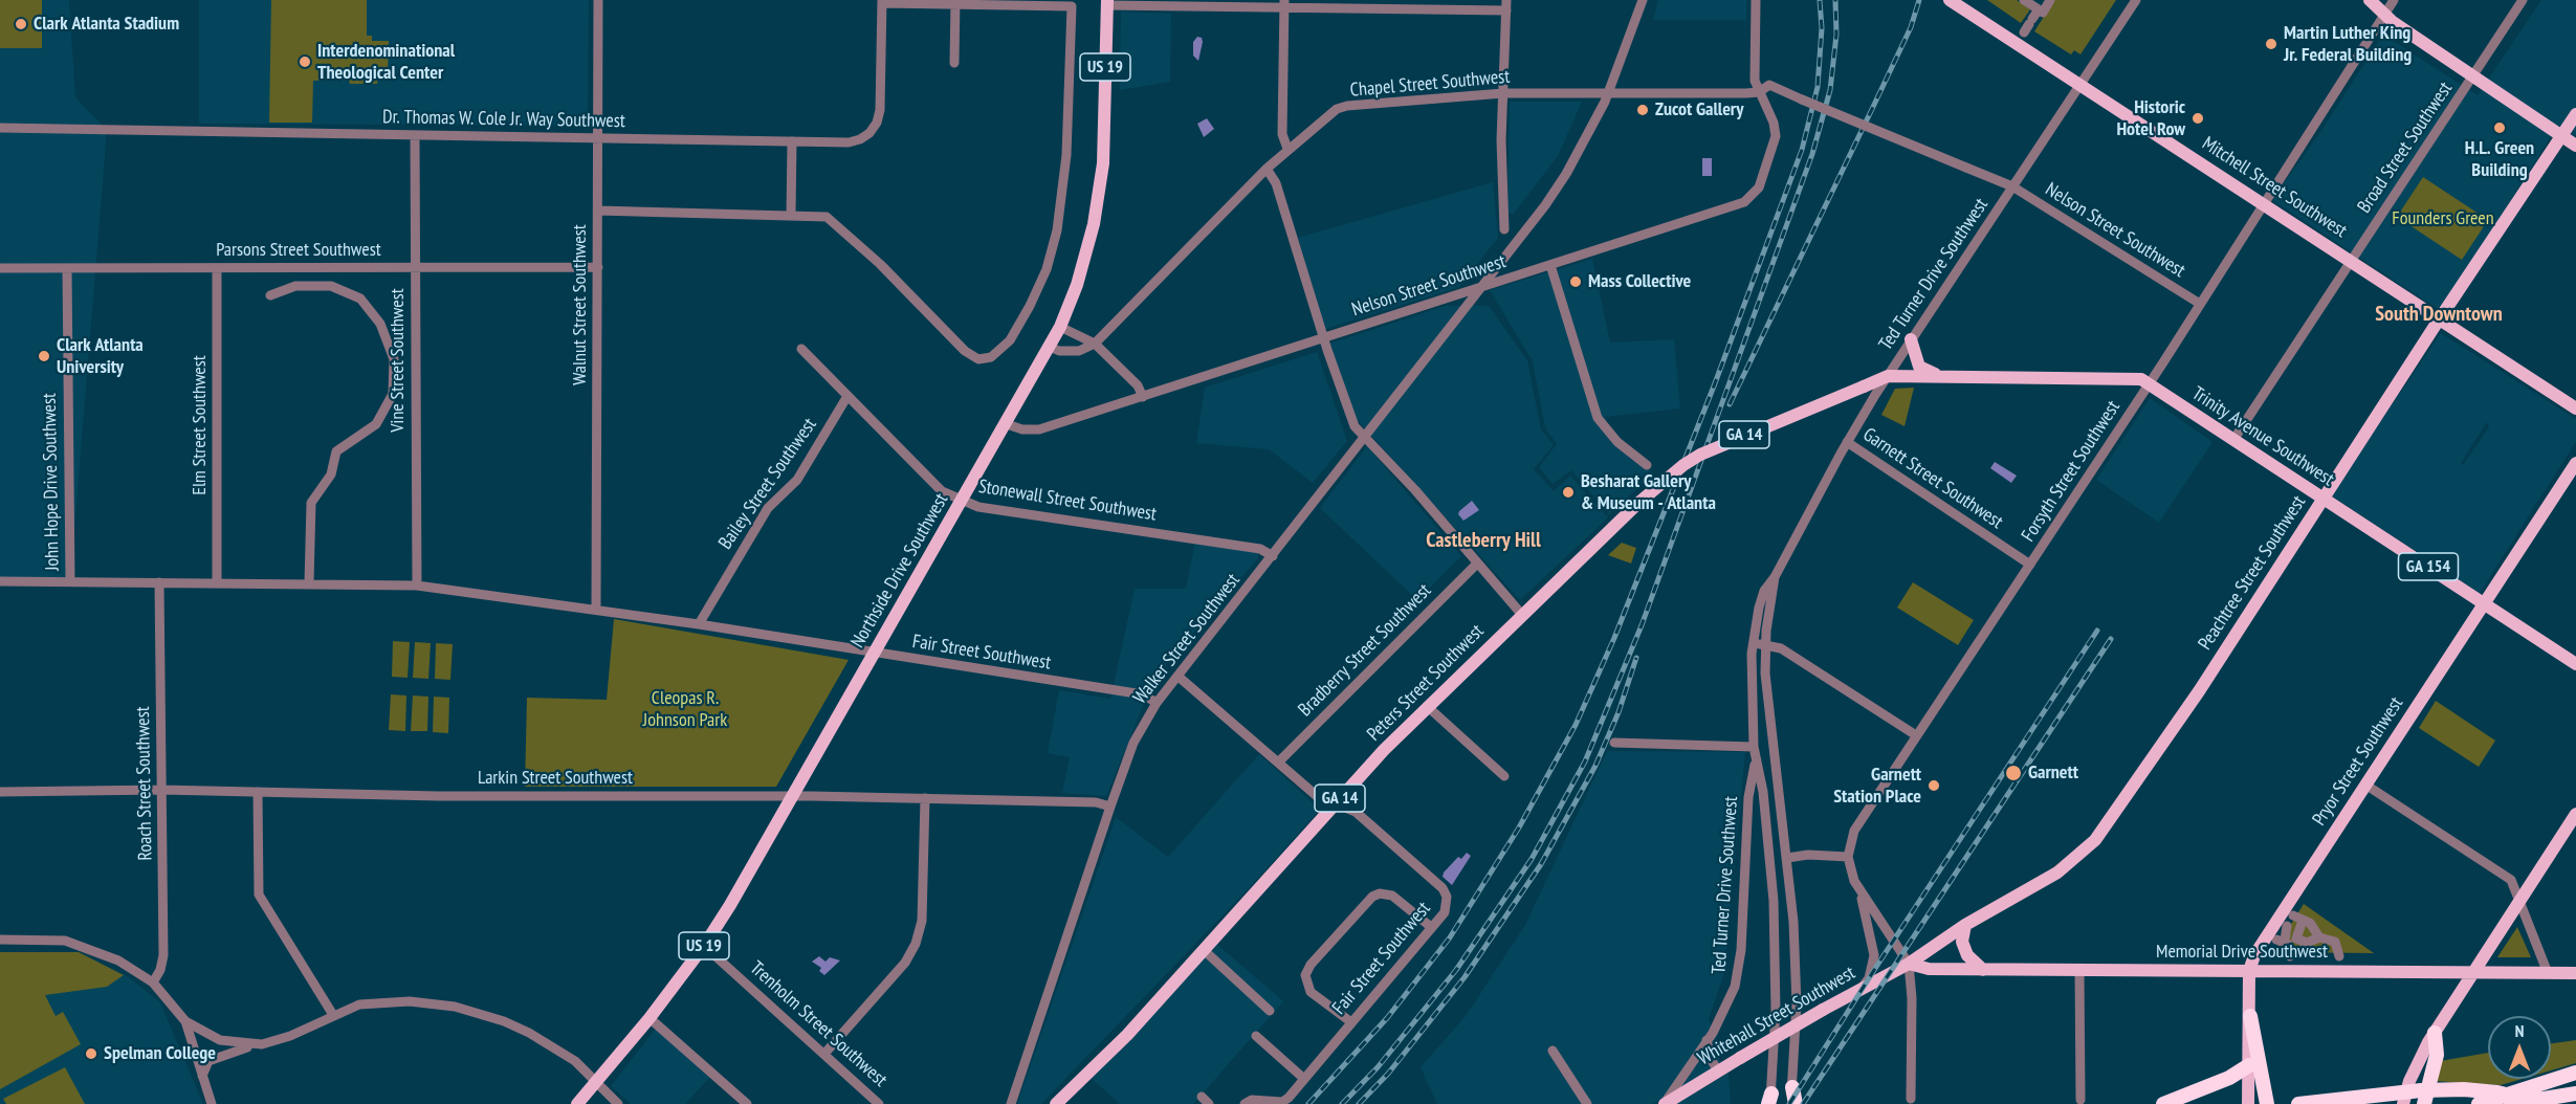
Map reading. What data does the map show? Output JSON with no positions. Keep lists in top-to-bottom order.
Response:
{
  "streets": {
    "main road": [
      "US 19",
      "Mitchell Street Southwest",
      "GA 14",
      "Trinity Avenue Southwest",
      "GA 154",
      "Northside Drive Southwest",
      "Peachtree Street Southwest",
      "Peters Street Southwest",
      "Pryor Street Southwest",
      "Memorial Drive Southwest",
      "Whitehall Street Southwest"
    ],
    "street": [
      "Chapel Street Southwest",
      "Dr. Thomas W. Cole Jr. Way Southwest",
      "Broad Street Southwest",
      "Nelson Street Southwest",
      "Parsons Street Southwest",
      "Ted Turner Drive Southwest",
      "Walnut Street Southwest",
      "Vine Street Southwest",
      "Elm Street Southwest",
      "Forsyth Street Southwest",
      "Garnett Street Southwest",
      "John Hope Drive Southwest",
      "Bailey Street Southwest",
      "Stonewall Street Southwest",
      "Walker Street Southwest",
      "Bradberry Street Southwest",
      "Fair Street Southwest",
      "Larkin Street Southwest",
      "Roach Street Southwest",
      "Trenholm Street Southwest"
    ]
  },
  "crossings": [
    ["Chapel Street Southwest", "Nelson Street Southwest"],
    ["Chapel Street Southwest", "Walker Street Southwest"],
    ["Dr. Thomas W. Cole Jr. Way Southwest", "Walnut Street Southwest"],
    ["Dr. Thomas W. Cole Jr. Way Southwest", "Vine Street Southwest"],
    ["Broad Street Southwest", "Mitchell Street Southwest"],
    ["Broad Street Southwest", "Trinity Avenue Southwest"],
    ["Mitchell Street Southwest", "Ted Turner Drive Southwest"],
    ["Mitchell Street Southwest", "Forsyth Street Southwest"],
    ["Mitchell Street Southwest", "Peachtree Street Southwest"],
    ["Nelson Street Southwest", "Ted Turner Drive Southwest"],
    ["Nelson Street Southwest", "Forsyth Street Southwest"],
    ["Nelson Street Southwest", "Northside Drive Southwest"],
    ["Nelson Street Southwest", "Walker Street Southwest"],
    ["Parsons Street Southwest", "Walnut Street Southwest"],
    ["Parsons Street Southwest", "Vine Street Southwest"],
    ["Parsons Street Southwest", "Elm Street Southwest"],
    ["Parsons Street Southwest", "John Hope Drive Southwest"],
    ["Ted Turner Drive Southwest", "Trinity Avenue Southwest"],
    ["Ted Turner Drive Southwest", "Garnett Street Southwest"],
    ["Ted Turner Drive Southwest", "Peters Street Southwest"],
    ["Ted Turner Drive Southwest", "Whitehall Street Southwest"],
    ["Walnut Street Southwest", "Fair Street Southwest"],
    ["Vine Street Southwest", "Fair Street Southwest"],
    ["Elm Street Southwest", "Fair Street Southwest"],
    ["Trinity Avenue Southwest", "Forsyth Street Southwest"],
    ["Trinity Avenue Southwest", "Peachtree Street Southwest"],
    ["Trinity Avenue Southwest", "Peters Street Southwest"],
    ["Trinity Avenue Southwest", "Pryor Street Southwest"],
    ["Forsyth Street Southwest", "Garnett Street Southwest"],
    ["John Hope Drive Southwest", "Fair Street Southwest"],
    ["Bailey Street Southwest", "Stonewall Street Southwest"],
    ["Bailey Street Southwest", "Fair Street Southwest"],
    ["Stonewall Street Southwest", "Northside Drive Southwest"],
    ["Stonewall Street Southwest", "Walker Street Southwest"],
    ["Northside Drive Southwest", "Fair Street Southwest"],
    ["Northside Drive Southwest", "Larkin Street Southwest"],
    ["Northside Drive Southwest", "Trenholm Street Southwest"],
    ["Peachtree Street Southwest", "Memorial Drive Southwest"],
    ["Peachtree Street Southwest", "Whitehall Street Southwest"],
    ["Walker Street Southwest", "Fair Street Southwest"],
    ["Walker Street Southwest", "Larkin Street Southwest"],
    ["Bradberry Street Southwest", "Fair Street Southwest"],
    ["Fair Street Southwest", "Peters Street Southwest"],
    ["Fair Street Southwest", "Roach Street Southwest"],
    ["Pryor Street Southwest", "Memorial Drive Southwest"],
    ["Larkin Street Southwest", "Roach Street Southwest"],
    ["Memorial Drive Southwest", "Whitehall Street Southwest"]
  ],
  "districts": ["South Downtown", "Castleberry Hill"],
  "parks": ["Founders Green", "Cleopas R. Johnson Park"],
  "places": [
    "Clark Atlanta Stadium",
    "Martin Luther King Jr. Federal Building",
    "Interdenominational Theological Center",
    "Zucot Gallery",
    "Historic Hotel Row",
    "H.L. Green Building",
    "Mass Collective",
    "Clark Atlanta University",
    "Besharat Gallery & Museum - Atlanta",
    "Garnett",
    "Garnett Station Place",
    "Spelman College"
  ],
  "north": "top"
}
